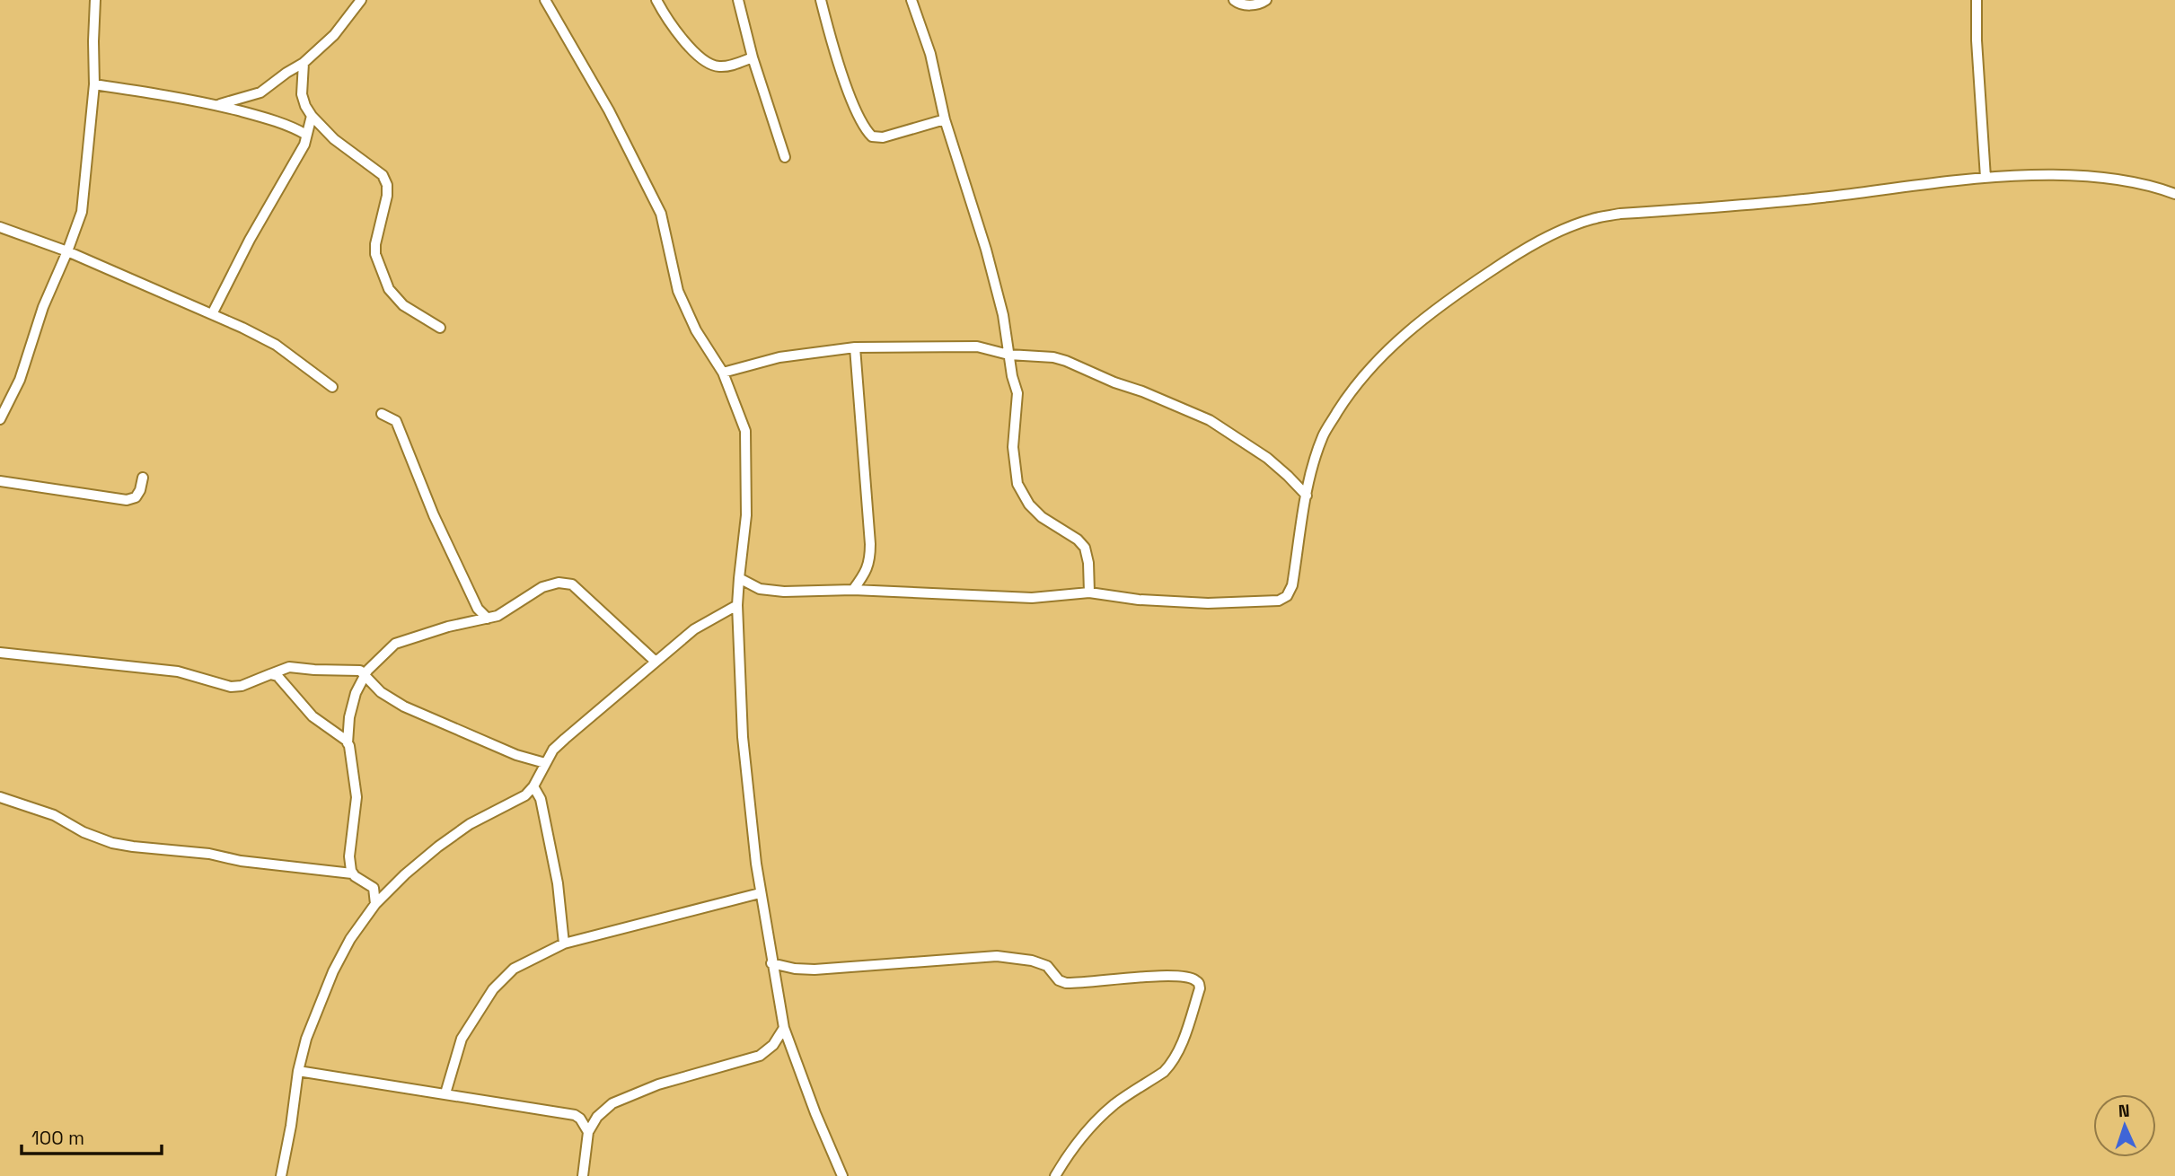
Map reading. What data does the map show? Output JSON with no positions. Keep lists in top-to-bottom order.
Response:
{
  "scale_bar": "100 m",
  "north": "top"
}
